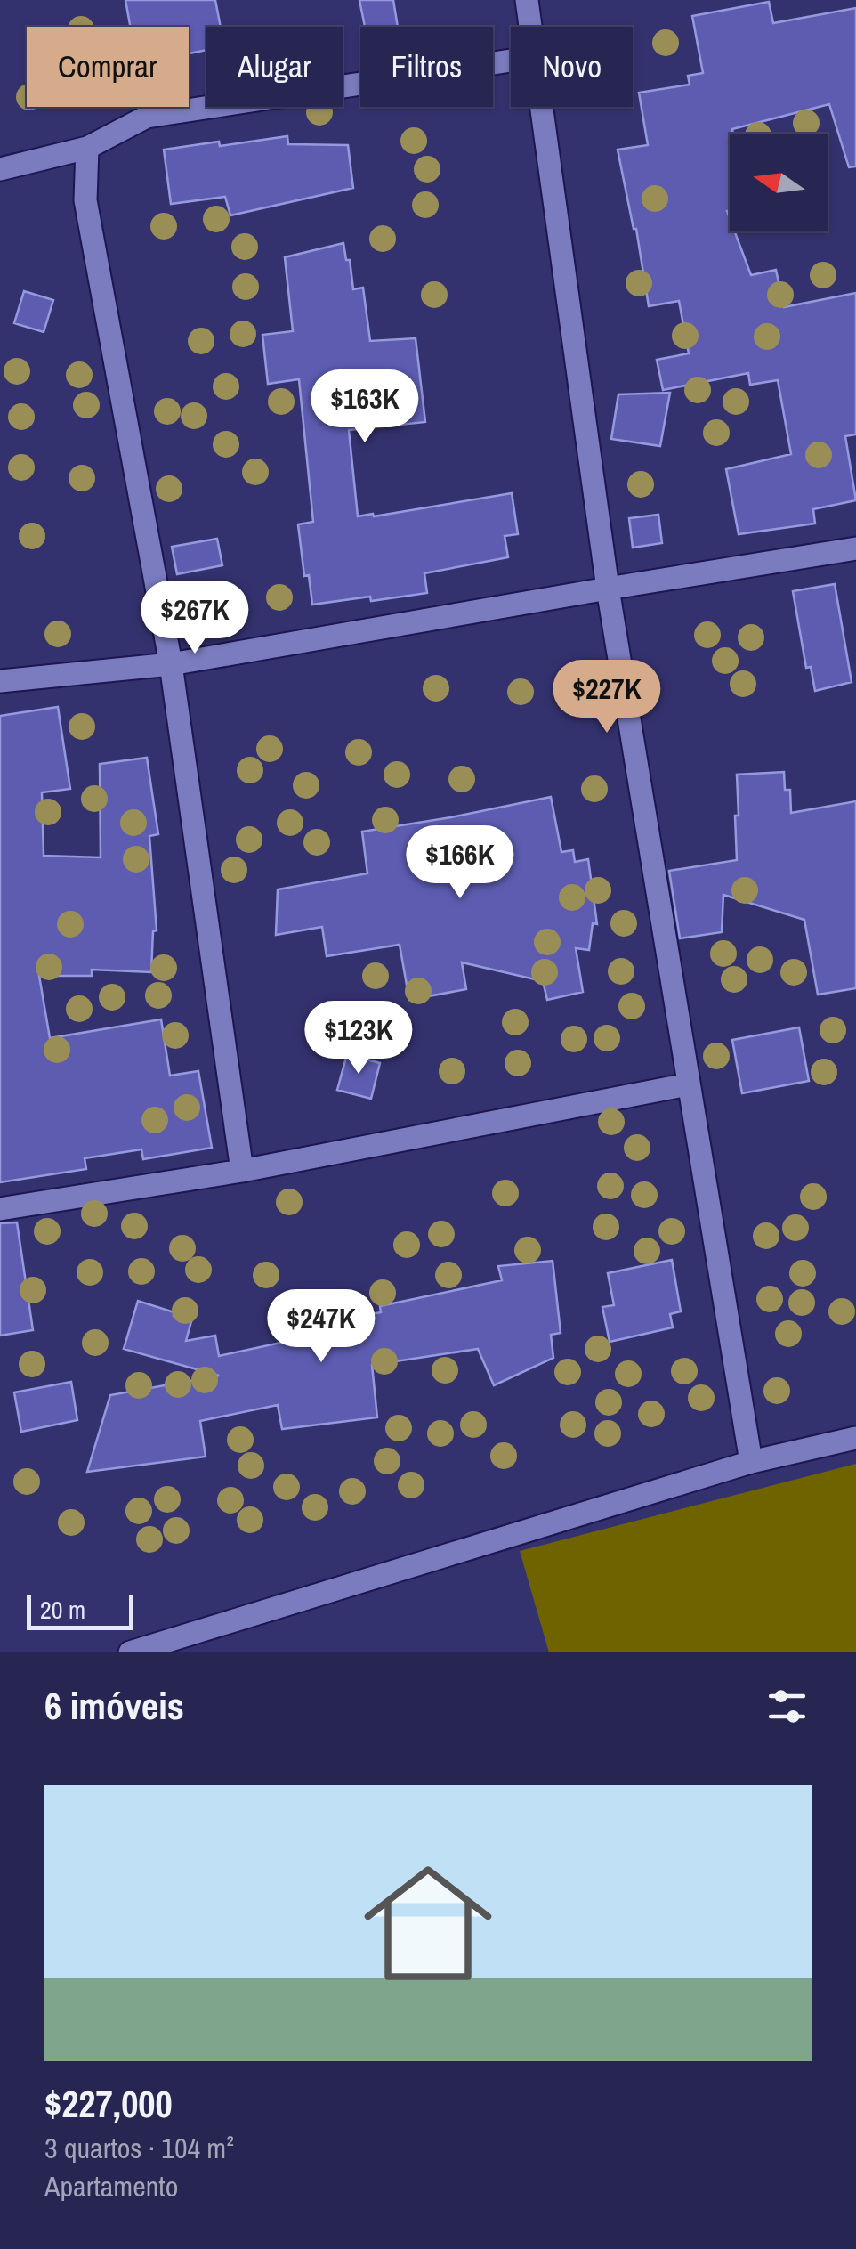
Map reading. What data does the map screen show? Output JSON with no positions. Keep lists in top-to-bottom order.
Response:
{
  "scale_bar": "20 m",
  "north": "left",
  "page": {
    "chip": [
      "Comprar",
      "Alugar",
      "Filtros",
      "Novo"
    ],
    "price": [
      "$163K",
      "$267K",
      "$227K",
      "$166K",
      "$123K",
      "$247K"
    ],
    "scale": "20 m",
    "heading": "6 imóveis",
    "list": [
      {
        "name": "$227,000",
        "note": "3 quartos · 104 m² · Apartamento"
      }
    ]
  }
}
